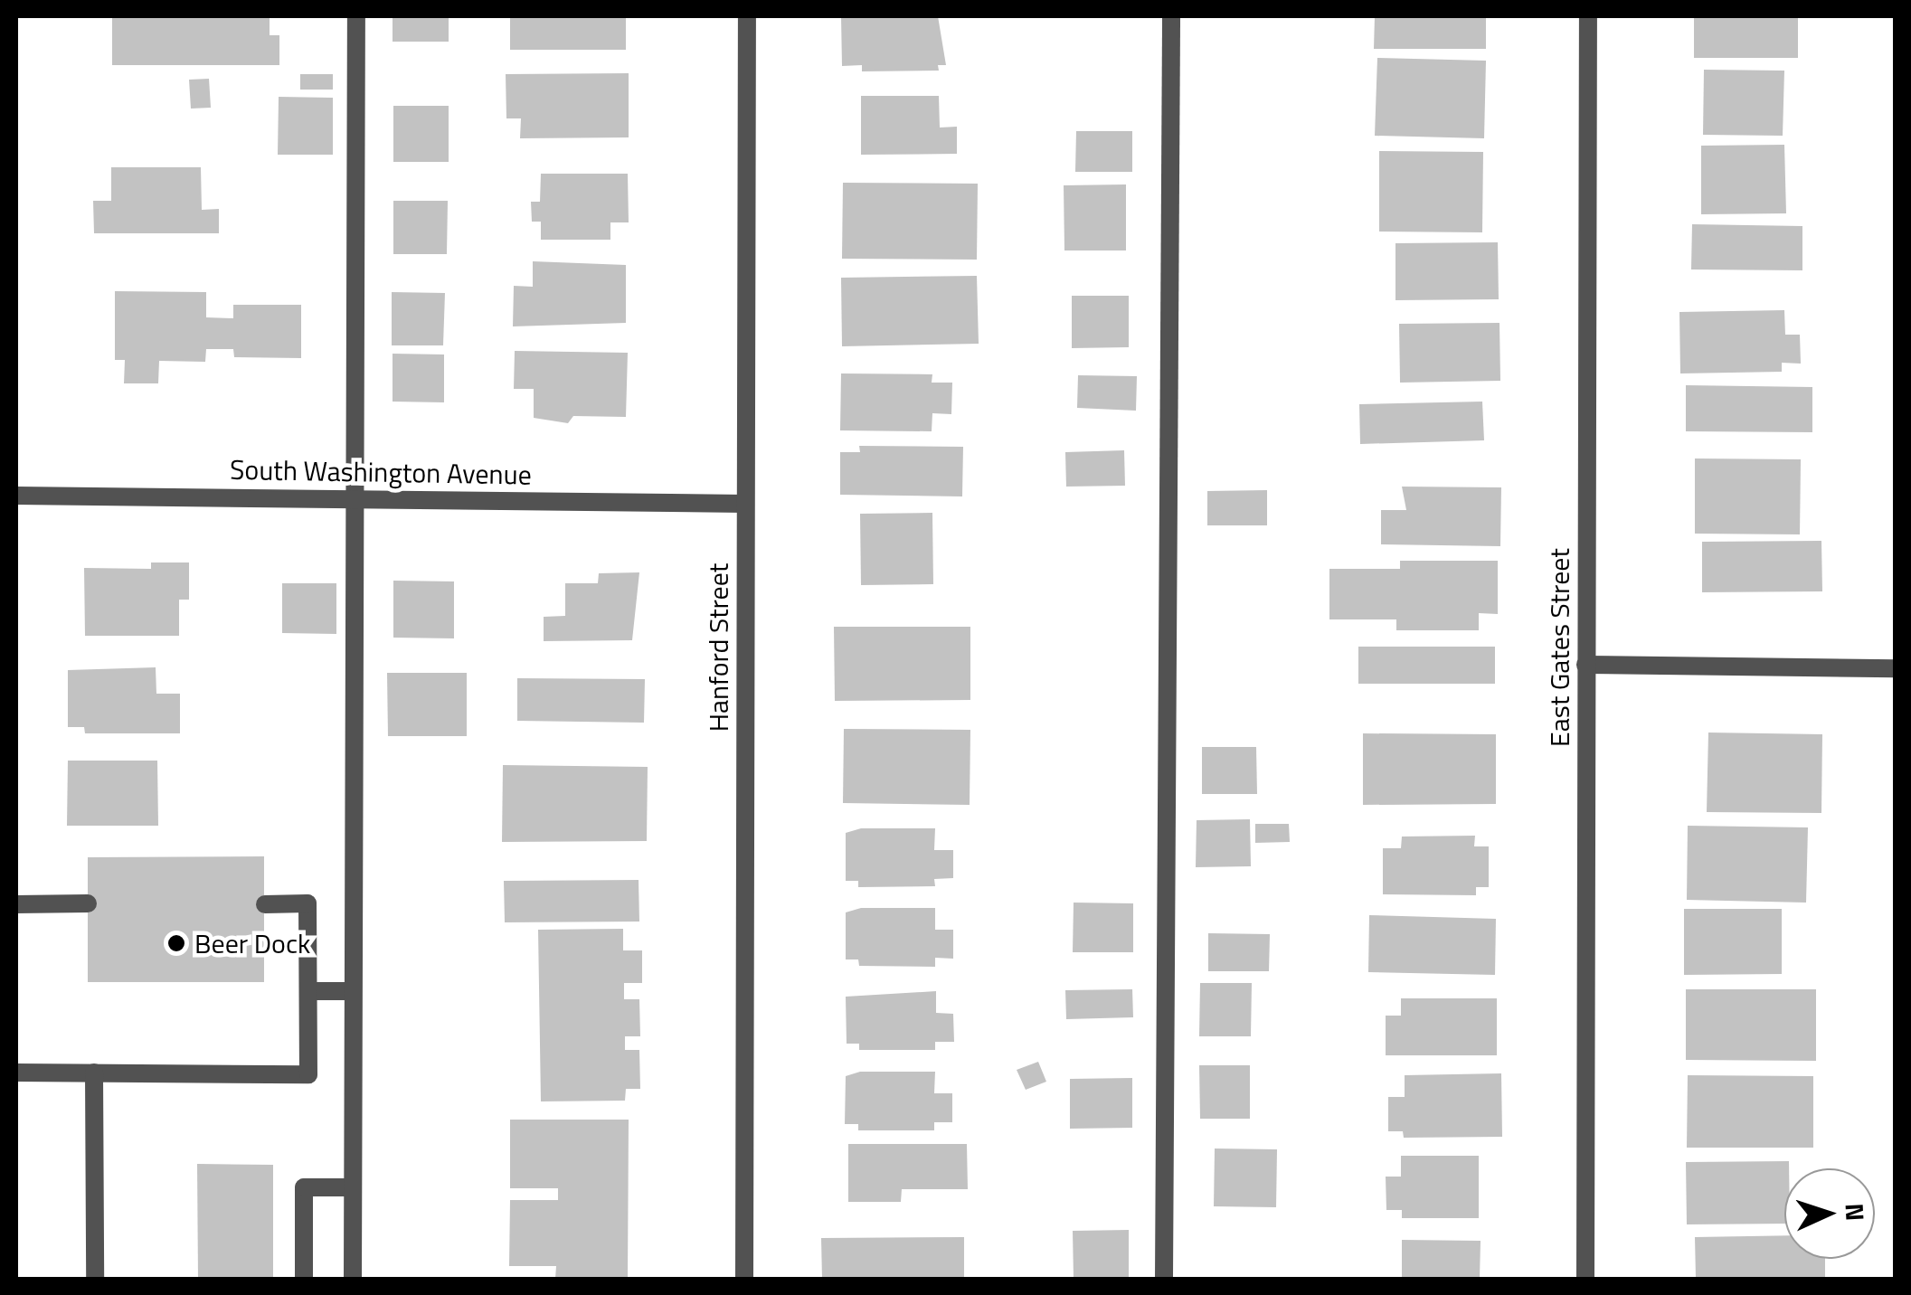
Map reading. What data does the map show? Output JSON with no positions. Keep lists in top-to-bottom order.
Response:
{
  "streets": {
    "street": ["South Washington Avenue", "Hanford Street", "East Gates Street"]
  },
  "crossings": [
    ["South Washington Avenue", "Hanford Street"]
  ],
  "places": ["Beer Dock"],
  "north": "right"
}
